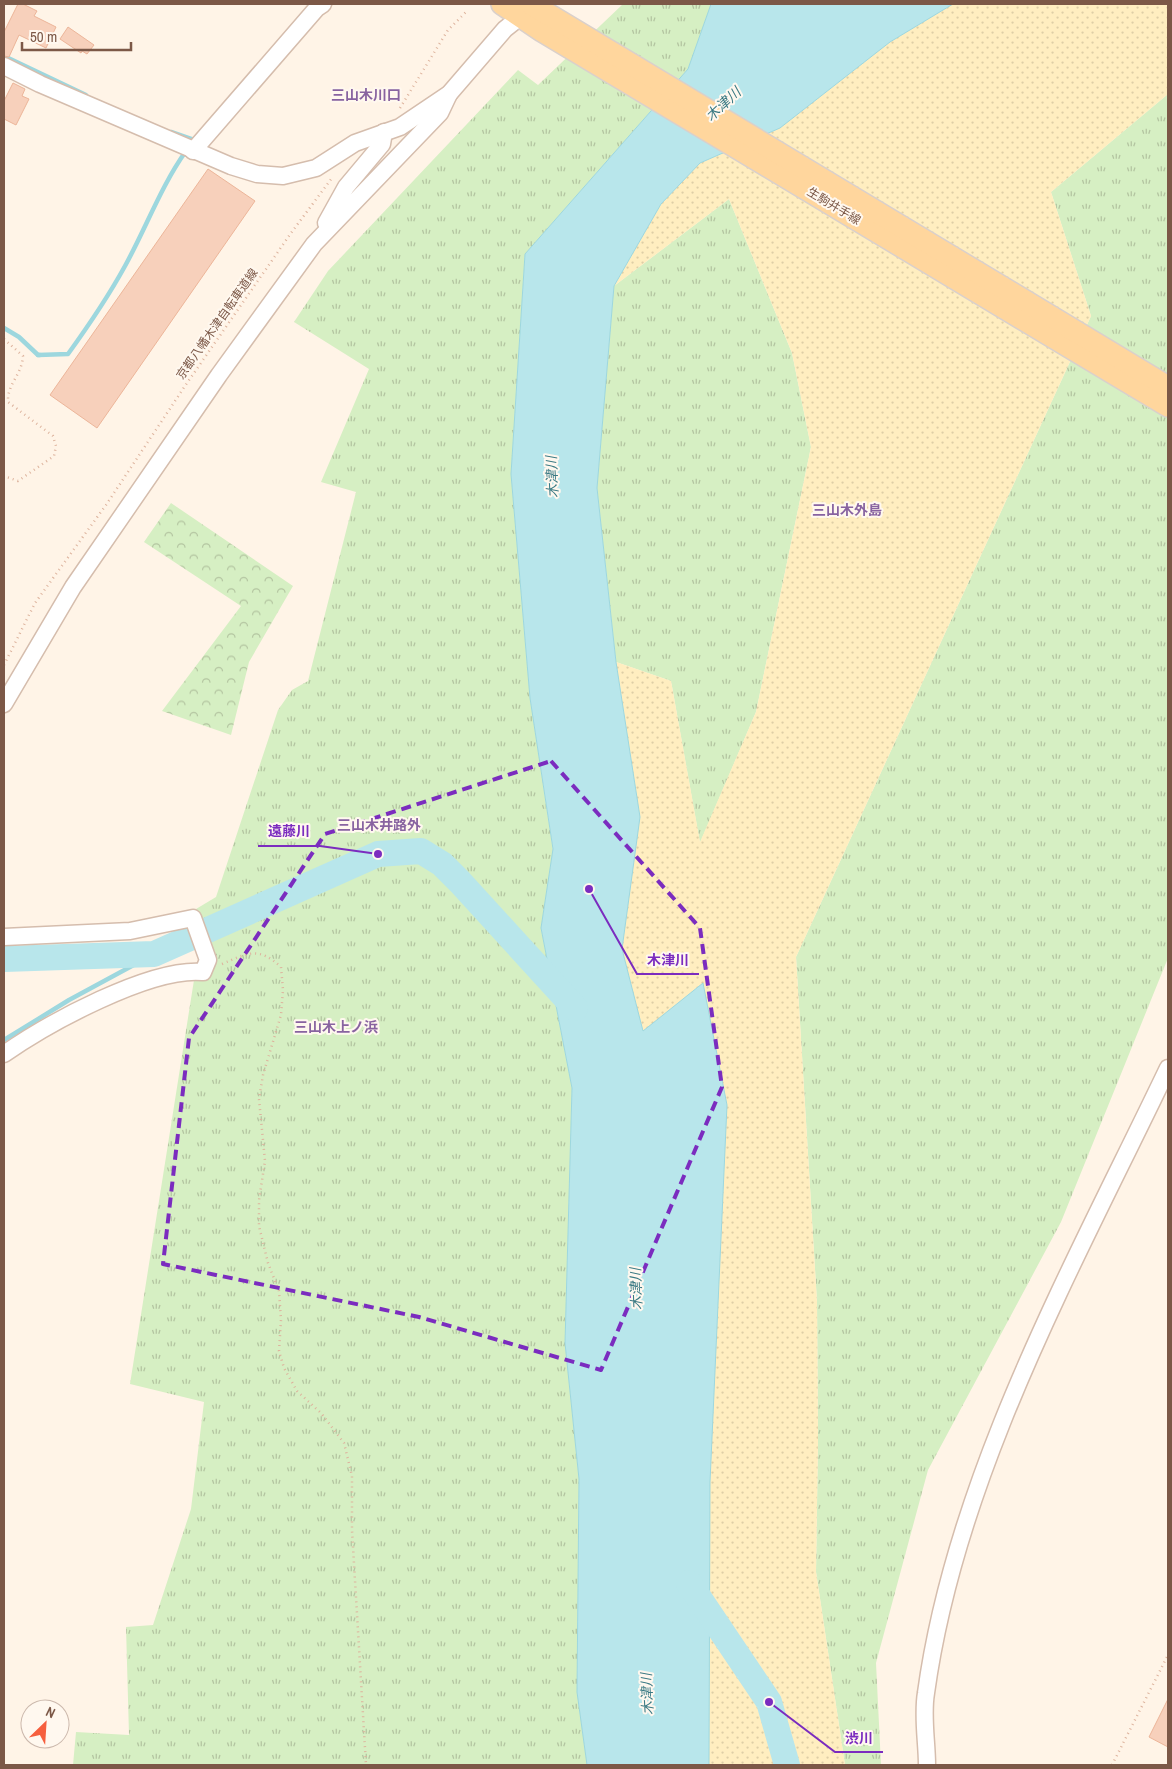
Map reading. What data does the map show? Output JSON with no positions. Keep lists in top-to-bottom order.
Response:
{
  "streets": {
    "main road": ["生駒井手線"],
    "path": ["京都八幡木津自転車道線"]
  },
  "districts": [
    "三山木川口",
    "三山木外島",
    "三山木井路外",
    "三山木上ノ浜"
  ],
  "water": ["木津川"],
  "places": ["遠藤川", "木津川", "渋川"],
  "scale_bar": "50 m",
  "north": "top right"
}
